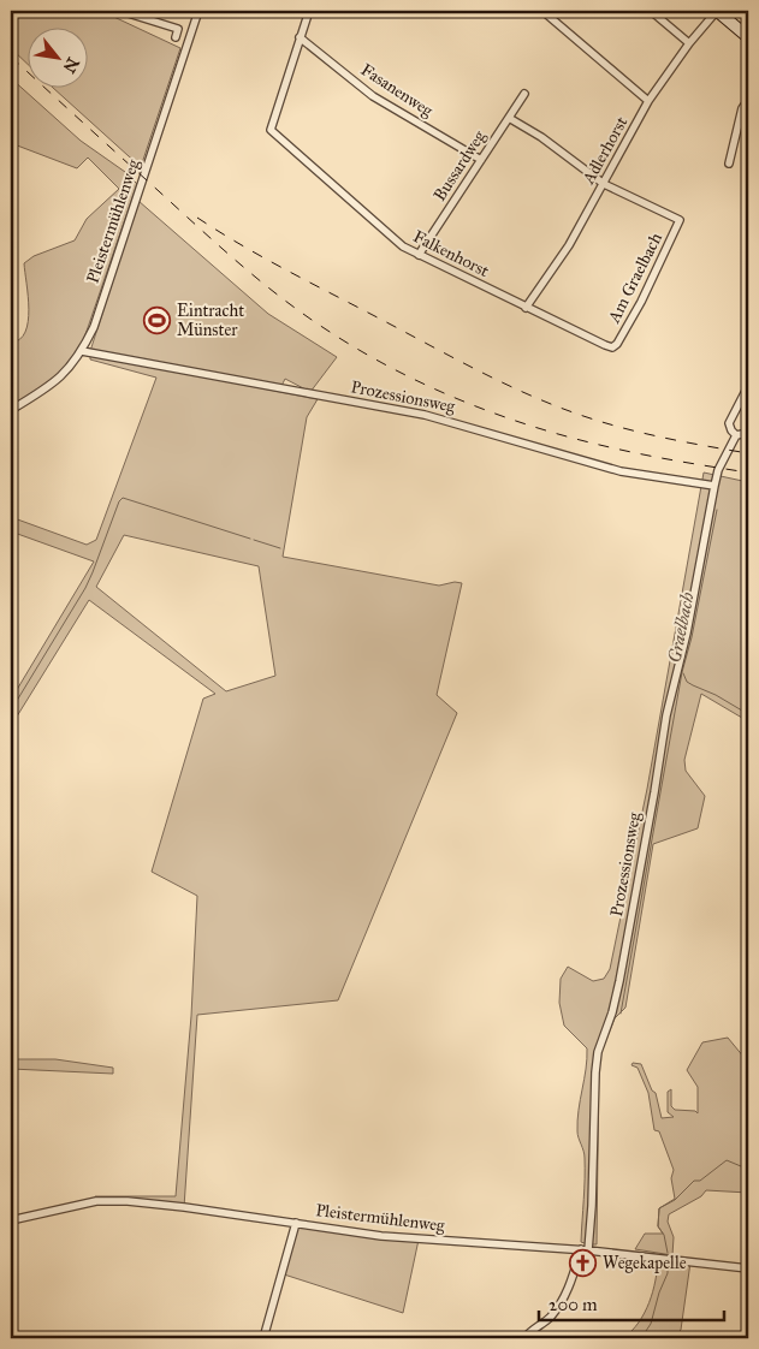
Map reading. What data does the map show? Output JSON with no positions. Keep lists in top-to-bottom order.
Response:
{
  "streets": {
    "street": [
      "Fasanenweg",
      "Adlerhorst",
      "Bussardweg",
      "Pleistermühlenweg",
      "Falkenhorst",
      "Am Graelbach",
      "Prozessionsweg"
    ]
  },
  "crossings": [
    ["Fasanenweg", "Bussardweg"],
    ["Fasanenweg", "Falkenhorst"],
    ["Adlerhorst", "Falkenhorst"],
    ["Adlerhorst", "Am Graelbach"],
    ["Bussardweg", "Falkenhorst"],
    ["Pleistermühlenweg", "Prozessionsweg"],
    ["Falkenhorst", "Am Graelbach"]
  ],
  "water": ["Graelbach"],
  "places": {
    "sports": ["Eintracht Münster"],
    "church": ["Wegekapelle"]
  },
  "scale_bar": "200 m",
  "north": "bottom right"
}
